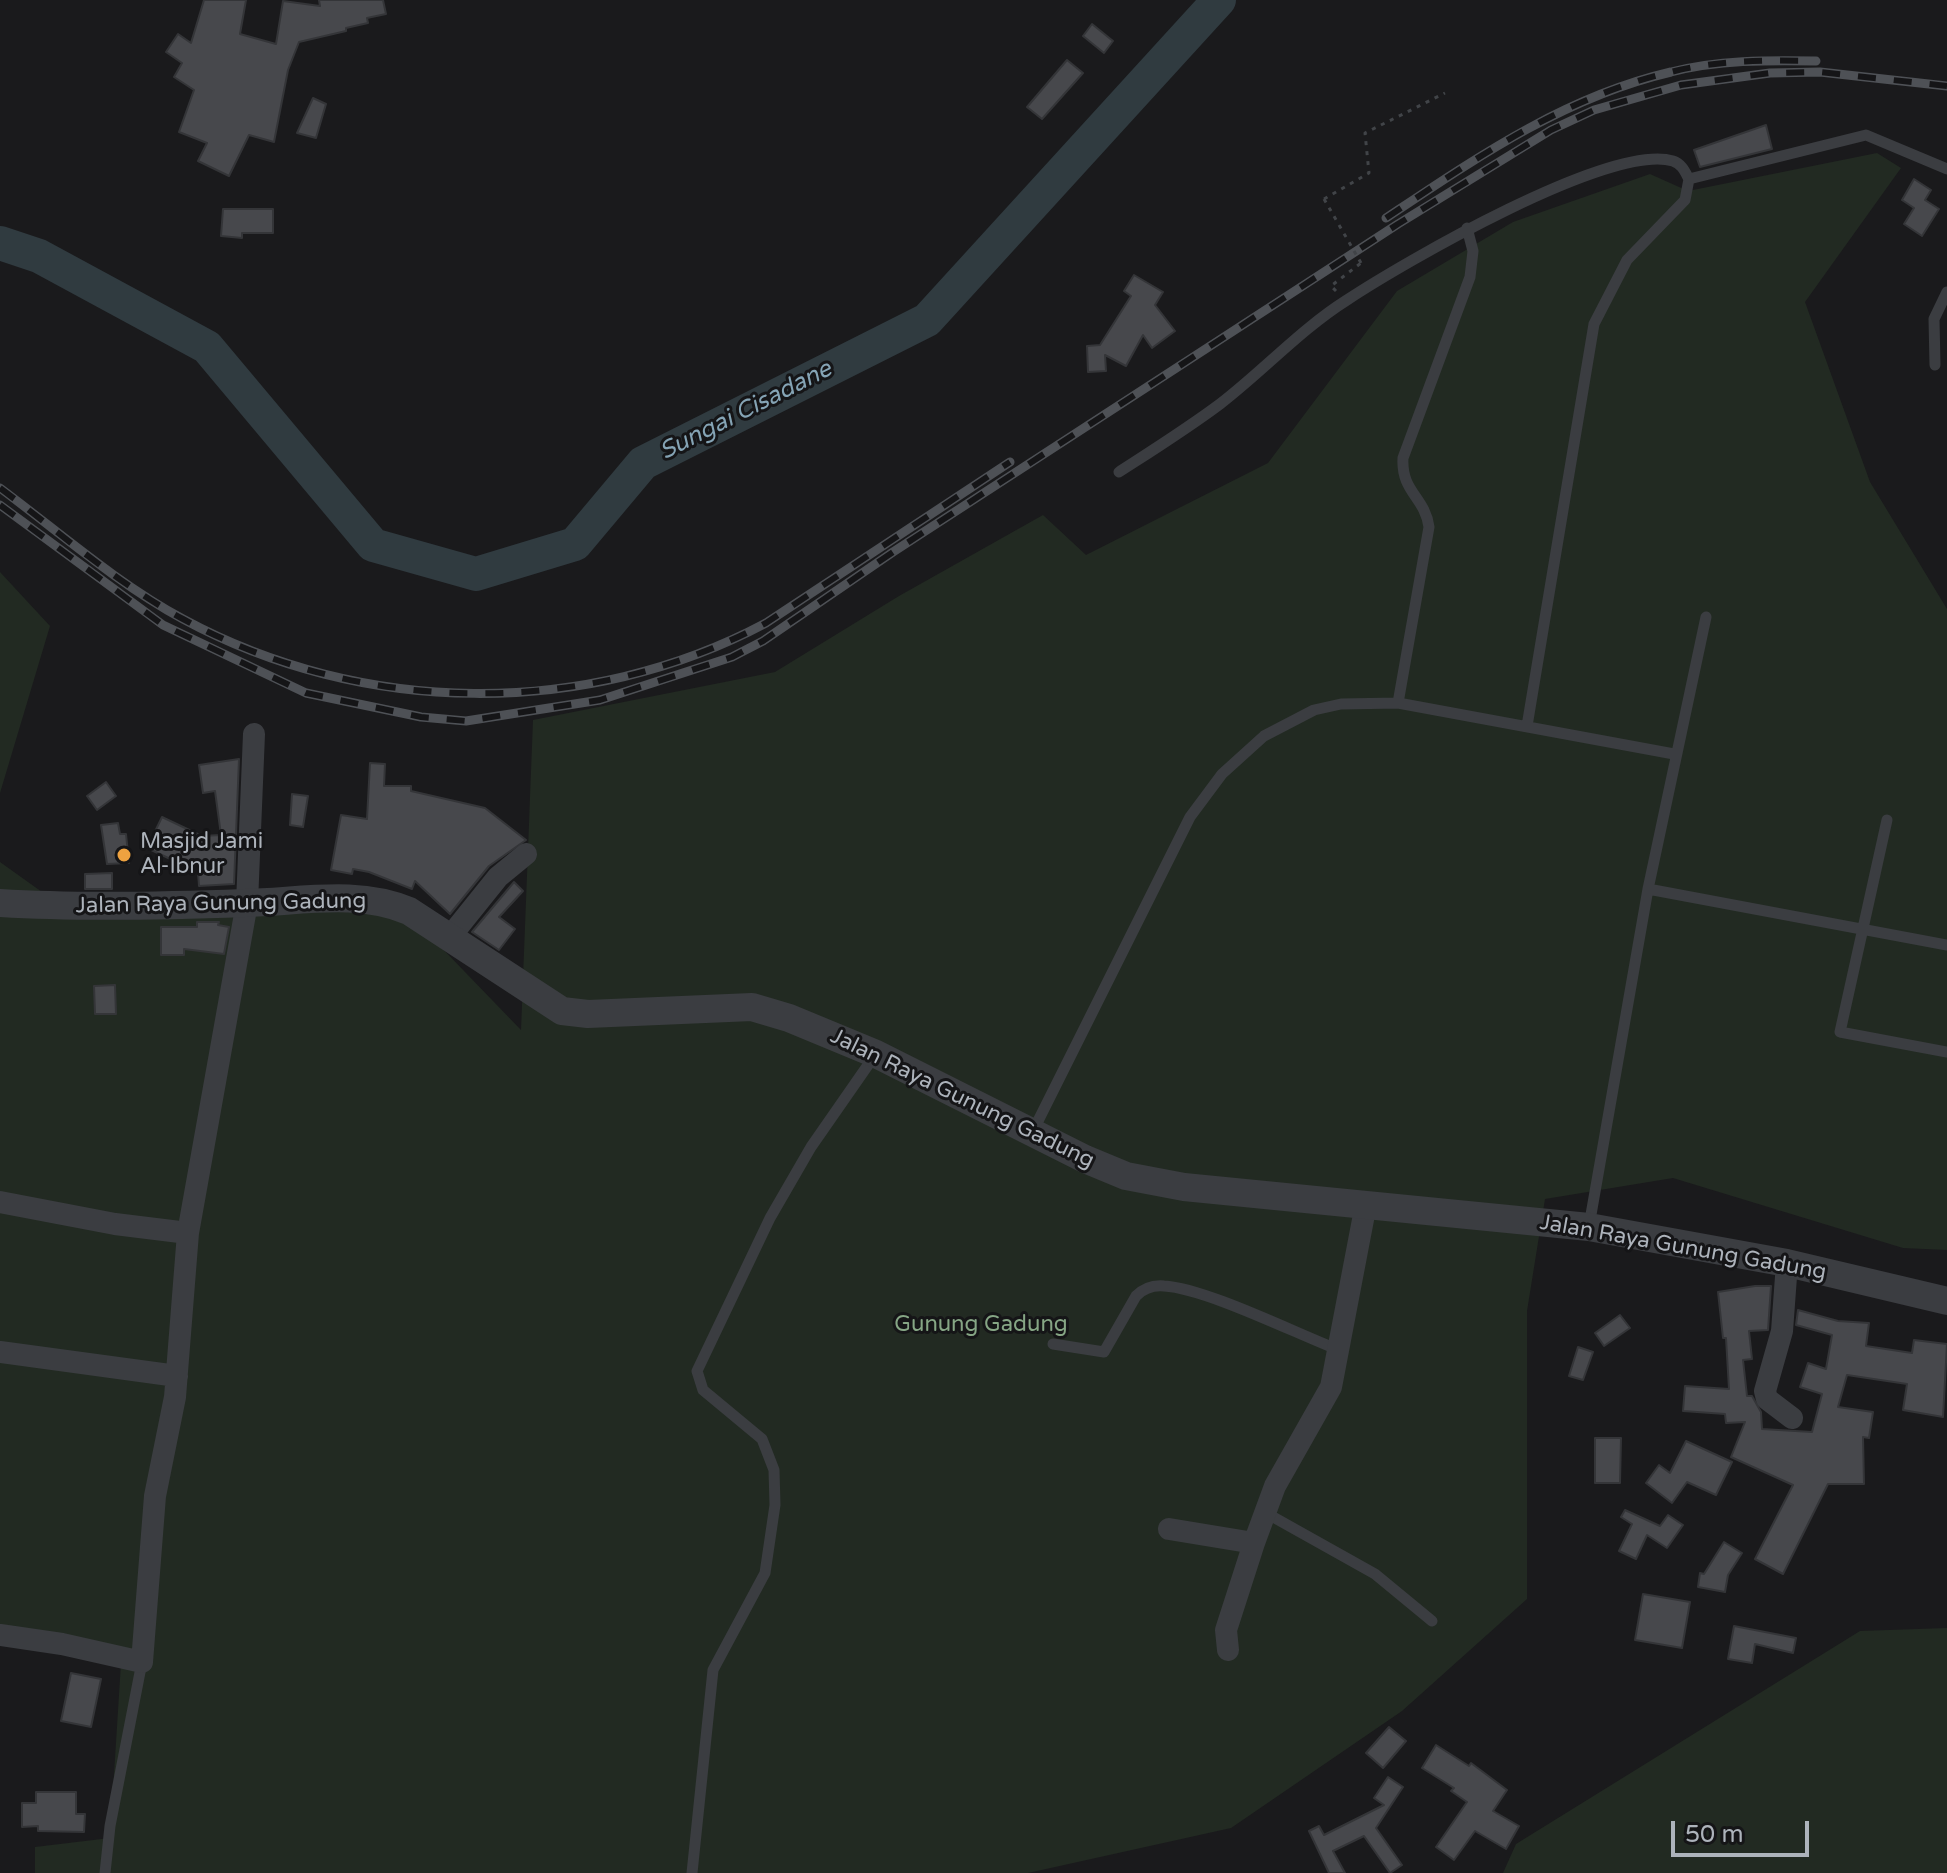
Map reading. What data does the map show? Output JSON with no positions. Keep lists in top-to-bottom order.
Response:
{
  "streets": {
    "street": ["Jalan Raya Gunung Gadung"]
  },
  "water": ["Sungai Cisadane"],
  "parks": ["Gunung Gadung"],
  "places": ["Masjid Jami Al-Ibnur"],
  "scale_bar": "50 m"
}
